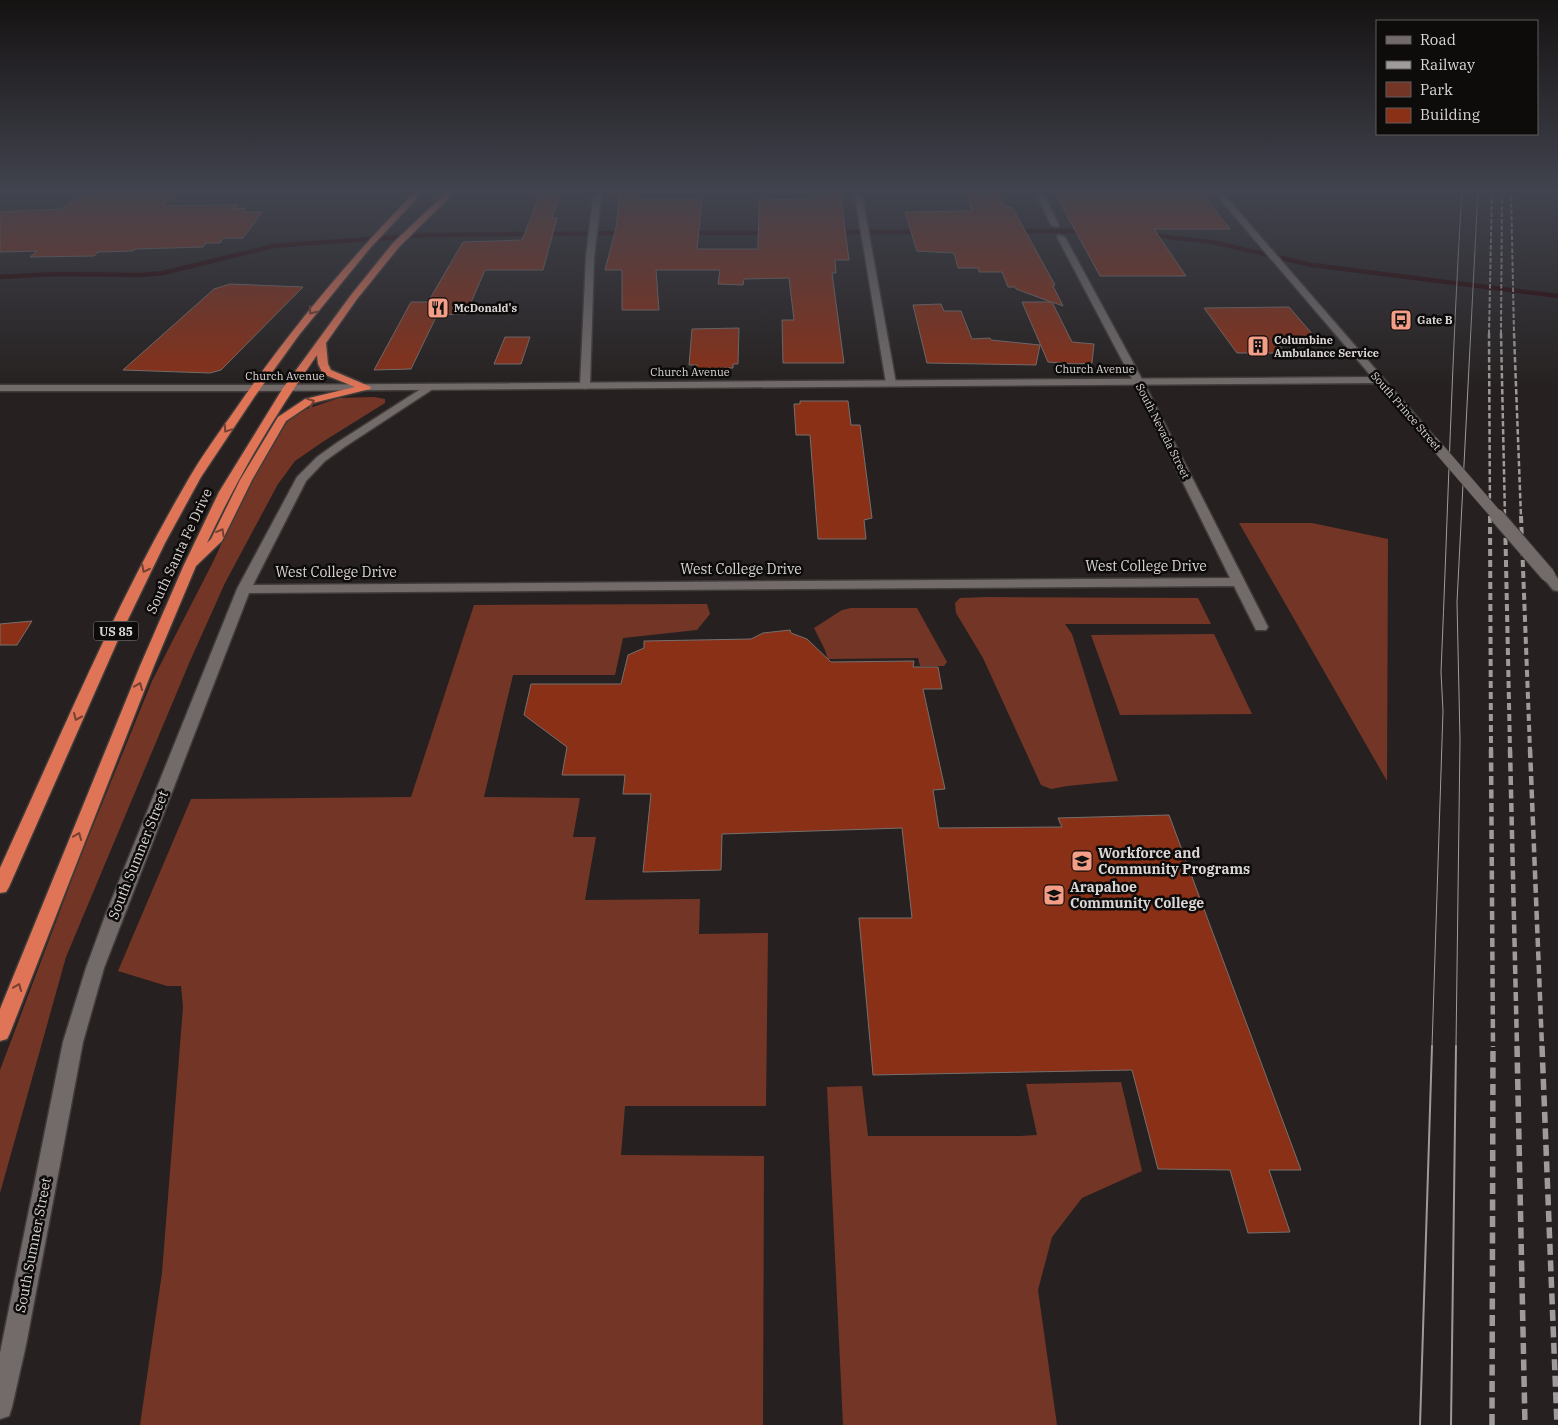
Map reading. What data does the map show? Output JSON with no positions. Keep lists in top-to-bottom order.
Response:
{
  "streets": {
    "highway": ["South Santa Fe Drive", "US 85"],
    "street": [
      "Church Avenue",
      "South Prince Street",
      "South Nevada Street",
      "West College Drive",
      "South Sumner Street"
    ]
  },
  "crossings": [
    ["Church Avenue", "South Prince Street"],
    ["Church Avenue", "South Nevada Street"],
    ["Church Avenue", "South Santa Fe Drive"],
    ["Church Avenue", "South Sumner Street"],
    ["South Nevada Street", "West College Drive"],
    ["West College Drive", "South Sumner Street"]
  ],
  "places": {
    "restaurant": ["McDonald's"],
    "bus stop": ["Gate B"],
    "building": ["Columbine Ambulance Service"],
    "school or university": ["Workforce and Community Programs", "Arapahoe Community College"]
  },
  "legend": [
    "Road",
    "Railway",
    "Park",
    "Building"
  ]
}
